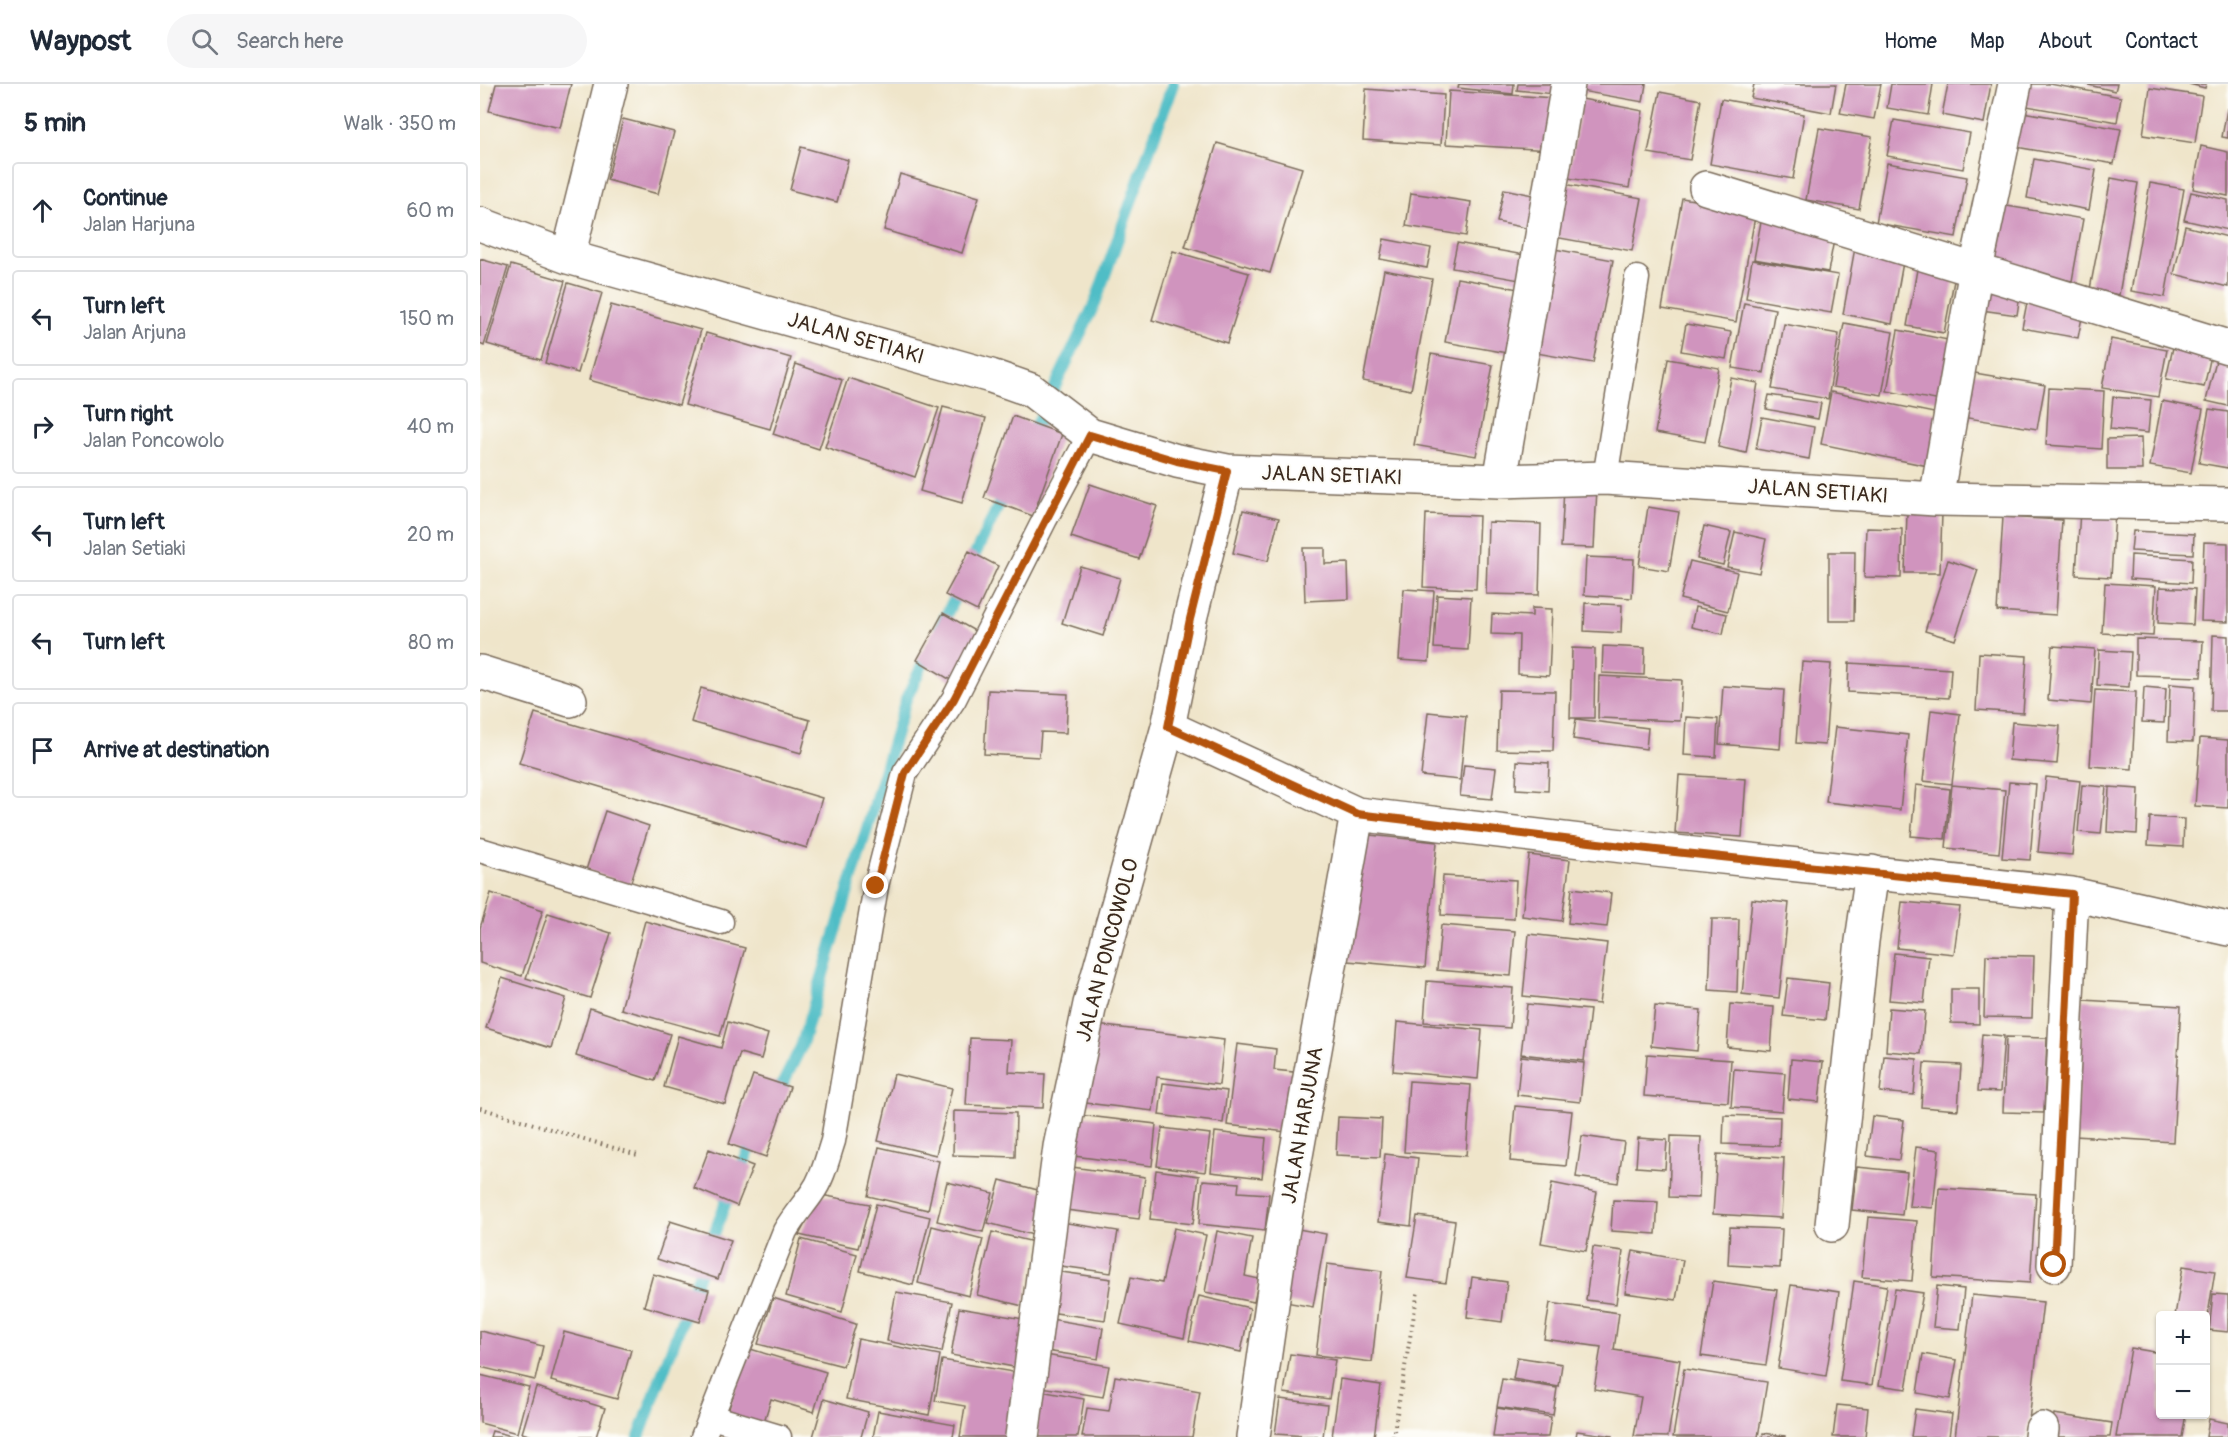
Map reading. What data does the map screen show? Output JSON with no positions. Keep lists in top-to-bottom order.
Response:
{
  "streets": {
    "street": ["JALAN SETIAKI", "JALAN PONCOWOLO", "JALAN HARJUNA"]
  },
  "crossings": [
    ["JALAN SETIAKI", "JALAN PONCOWOLO"]
  ],
  "page": {
    "header": "Waypost",
    "search": "Search here",
    "nav": [
      "Home",
      "Map",
      "About",
      "Contact"
    ],
    "heading": ["5 min", "Walk · 350 m"],
    "list": [
      ["Continue", "Jalan Harjuna", "60 m"],
      ["Turn left", "Jalan Arjuna", "150 m"],
      ["Turn right", "Jalan Poncowolo", "40 m"],
      ["Turn left", "Jalan Setiaki", "20 m"],
      ["Turn left", "80 m"],
      "Arrive at destination"
    ],
    "map_buttons": ["+", "−"]
  }
}
